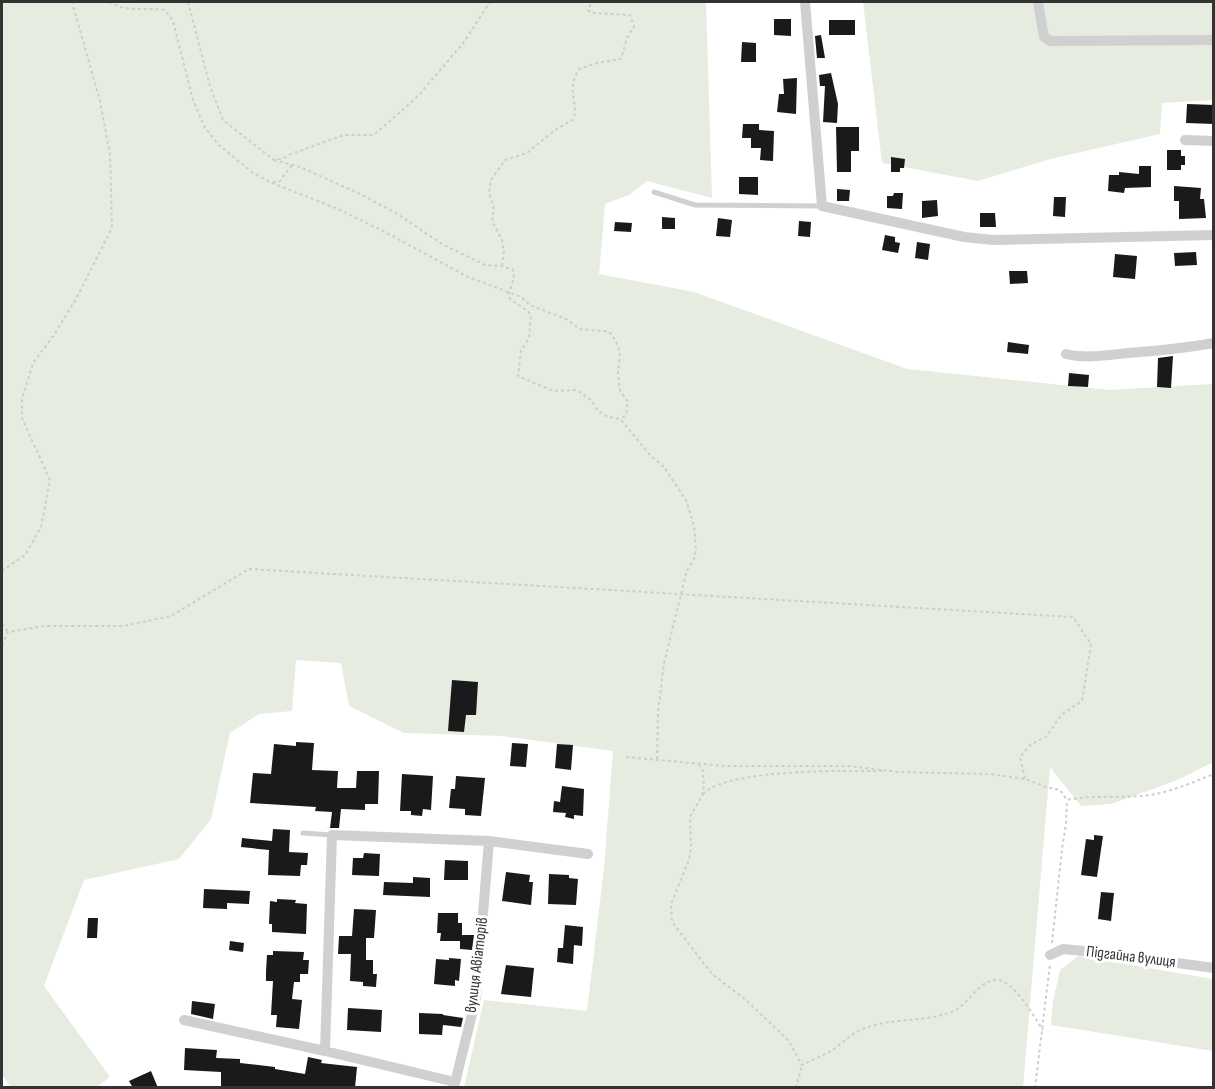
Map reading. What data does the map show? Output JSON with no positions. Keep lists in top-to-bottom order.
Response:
{
  "streets": {
    "street": ["Підгайна вулиця", "вулиця Авіаторів"]
  }
}
